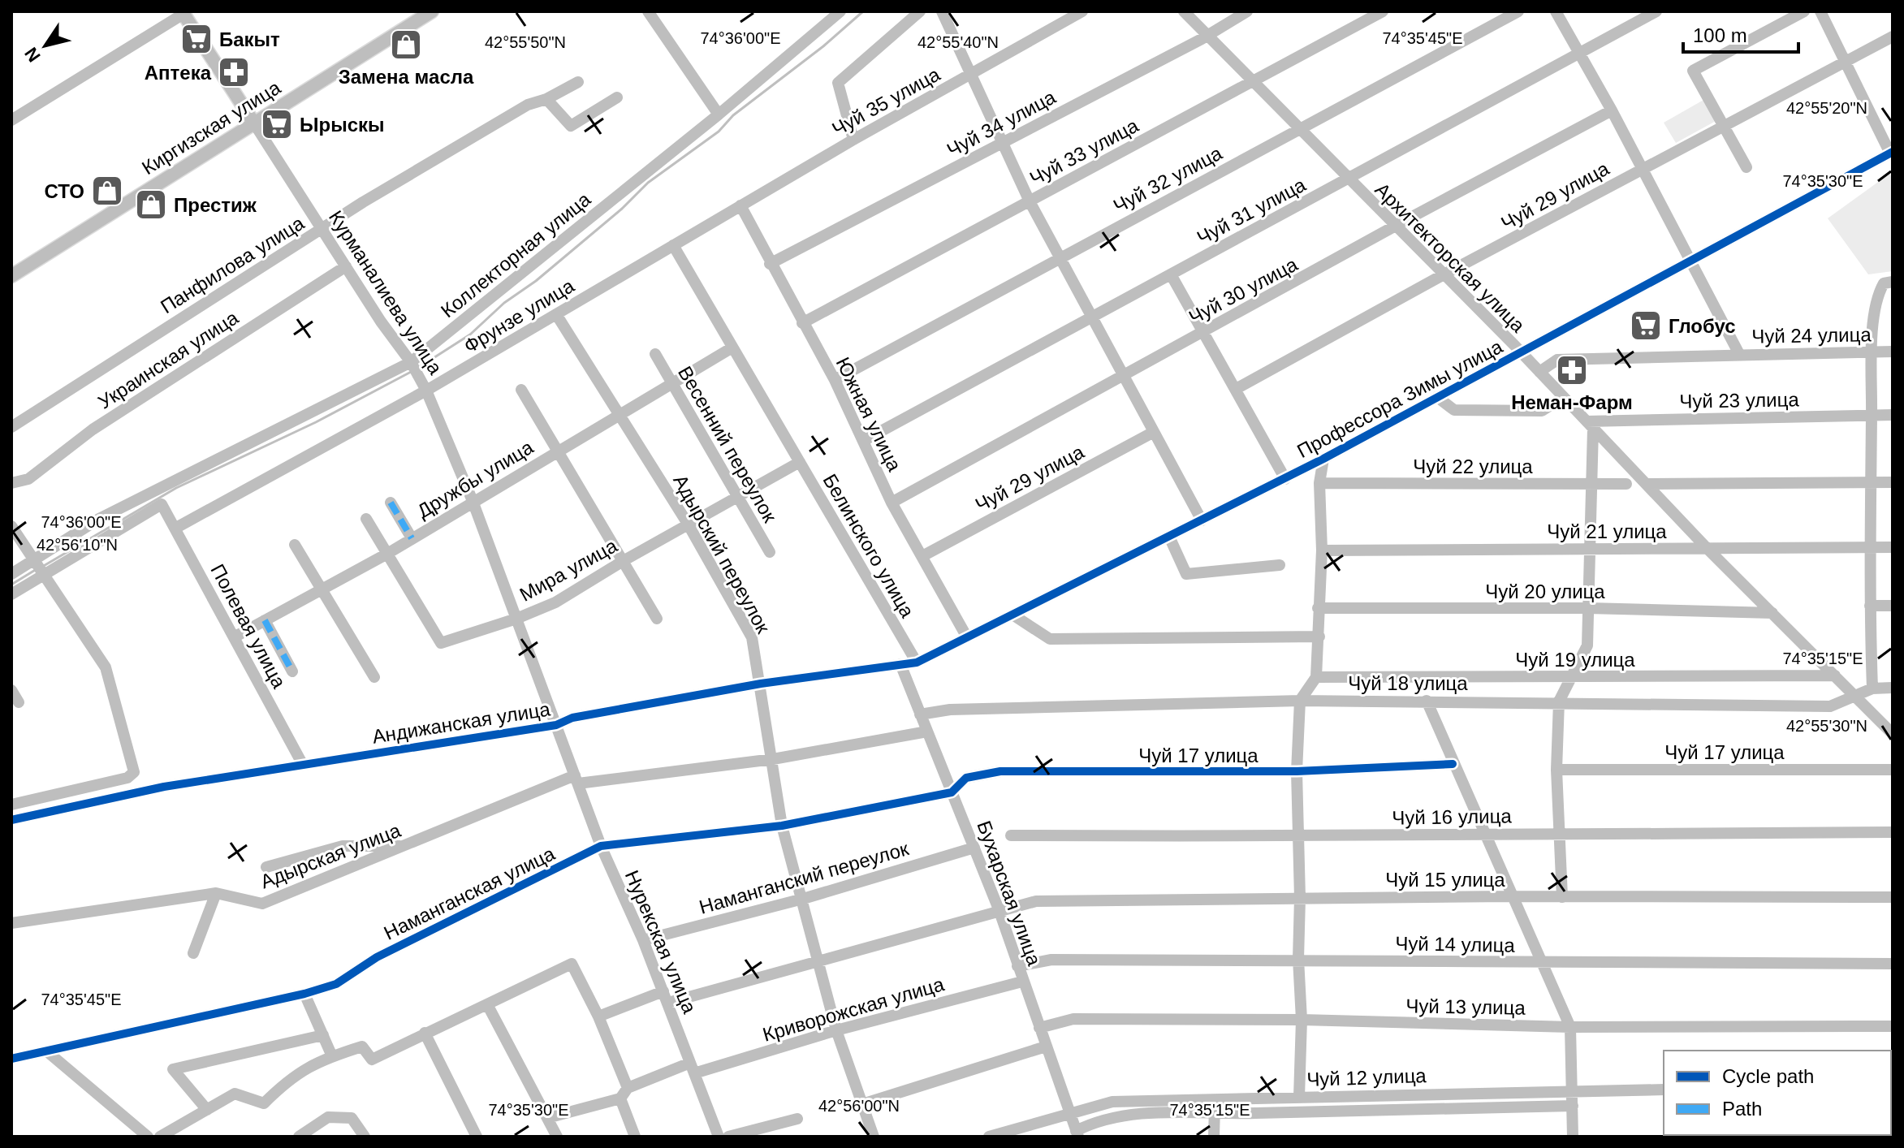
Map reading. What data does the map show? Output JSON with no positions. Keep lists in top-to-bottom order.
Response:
{
  "streets": {
    "main road": ["Киргизская улица", "Курманалиева улица"],
    "street": [
      "Чуй 35 улица",
      "Чуй 34 улица",
      "Чуй 33 улица",
      "Чуй 32 улица",
      "Чуй 29 улица",
      "Чуй 31 улица",
      "Коллекторная улица",
      "Архитекторская улица",
      "Панфилова улица",
      "Чуй 30 улица",
      "Фрунзе улица",
      "Чуй 24 улица",
      "Украинская улица",
      "Профессора Зимы улица",
      "Чуй 23 улица",
      "Южная улица",
      "Весенний переулок",
      "Чуй 22 улица",
      "Дружбы улица",
      "Чуй 21 улица",
      "Белинского улица",
      "Адырский переулок",
      "Мира улица",
      "Чуй 20 улица",
      "Полевая улица",
      "Чуй 19 улица",
      "Чуй 18 улица",
      "Андижанская улица",
      "Чуй 17 улица",
      "Чуй 16 улица",
      "Адырская улица",
      "Наманганский переулок",
      "Чуй 15 улица",
      "Наманганская улица",
      "Бухарская улица",
      "Нурекская улица",
      "Чуй 14 улица",
      "Чуй 13 улица",
      "Криворожская улица",
      "Чуй 12 улица"
    ]
  },
  "crossings": [
    ["Чуй 35 улица", "Фрунзе улица"],
    ["Чуй 35 улица", "Южная улица"],
    ["Чуй 34 улица", "Архитекторская улица"],
    ["Чуй 34 улица", "Южная улица"],
    ["Киргизская улица", "Курманалиева улица"],
    ["Чуй 33 улица", "Архитекторская улица"],
    ["Чуй 33 улица", "Южная улица"],
    ["Чуй 32 улица", "Архитекторская улица"],
    ["Чуй 32 улица", "Южная улица"],
    ["Чуй 29 улица", "Архитекторская улица"],
    ["Чуй 29 улица", "Южная улица"],
    ["Чуй 31 улица", "Архитекторская улица"],
    ["Чуй 31 улица", "Южная улица"],
    ["Коллекторная улица", "Курманалиева улица"],
    ["Архитекторская улица", "Чуй 30 улица"],
    ["Архитекторская улица", "Чуй 24 улица"],
    ["Архитекторская улица", "Профессора Зимы улица"],
    ["Архитекторская улица", "Чуй 23 улица"],
    ["Архитекторская улица", "Чуй 21 улица"],
    ["Архитекторская улица", "Чуй 20 улица"],
    ["Архитекторская улица", "Чуй 19 улица"],
    ["Архитекторская улица", "Чуй 18 улица"],
    ["Панфилова улица", "Курманалиева улица"],
    ["Чуй 30 улица", "Южная улица"],
    ["Курманалиева улица", "Фрунзе улица"],
    ["Курманалиева улица", "Украинская улица"],
    ["Курманалиева улица", "Дружбы улица"],
    ["Курманалиева улица", "Мира улица"],
    ["Курманалиева улица", "Андижанская улица"],
    ["Курманалиева улица", "Нурекская улица"],
    ["Фрунзе улица", "Южная улица"],
    ["Фрунзе улица", "Белинского улица"],
    ["Фрунзе улица", "Адырский переулок"],
    ["Фрунзе улица", "Полевая улица"],
    ["Профессора Зимы улица", "Южная улица"],
    ["Профессора Зимы улица", "Белинского улица"],
    ["Профессора Зимы улица", "Андижанская улица"],
    ["Весенний переулок", "Дружбы улица"],
    ["Весенний переулок", "Мира улица"],
    ["Дружбы улица", "Белинского улица"],
    ["Дружбы улица", "Адырский переулок"],
    ["Дружбы улица", "Мира улица"],
    ["Дружбы улица", "Полевая улица"],
    ["Белинского улица", "Мира улица"],
    ["Белинского улица", "Андижанская улица"],
    ["Адырский переулок", "Мира улица"],
    ["Адырский переулок", "Андижанская улица"],
    ["Адырский переулок", "Адырская улица"],
    ["Адырский переулок", "Наманганский переулок"],
    ["Адырский переулок", "Чуй 15 улица"],
    ["Адырский переулок", "Наманганская улица"],
    ["Адырский переулок", "Криворожская улица"],
    ["Полевая улица", "Андижанская улица"],
    ["Чуй 18 улица", "Бухарская улица"],
    ["Андижанская улица", "Бухарская улица"],
    ["Андижанская улица", "Нурекская улица"],
    ["Чуй 17 улица", "Наманганская улица"],
    ["Чуй 17 улица", "Бухарская улица"],
    ["Адырская улица", "Бухарская улица"],
    ["Адырская улица", "Нурекская улица"],
    ["Наманганский переулок", "Бухарская улица"],
    ["Наманганский переулок", "Нурекская улица"],
    ["Чуй 15 улица", "Бухарская улица"],
    ["Чуй 15 улица", "Нурекская улица"],
    ["Наманганская улица", "Бухарская улица"],
    ["Наманганская улица", "Нурекская улица"],
    ["Бухарская улица", "Чуй 14 улица"],
    ["Бухарская улица", "Чуй 13 улица"],
    ["Бухарская улица", "Криворожская улица"],
    ["Бухарская улица", "Чуй 12 улица"],
    ["Нурекская улица", "Криворожская улица"]
  ],
  "places": {
    "supermarket": ["Бакыт", "Ырыскы", "Глобус"],
    "shop": ["Замена масла", "СТО", "Престиж"],
    "pharmacy": ["Аптека", "Неман-Фарм"]
  },
  "legend": ["Cycle path", "Path"],
  "scale_bar": "100 m",
  "north": "bottom left",
  "coordinates": [
    "74°36'00\"E",
    "74°35'45\"E",
    "42°55'50\"N",
    "42°55'40\"N",
    "42°55'20\"N",
    "74°35'30\"E",
    "42°56'10\"N",
    "74°35'15\"E",
    "42°55'30\"N",
    "42°56'00\"N"
  ]
}
